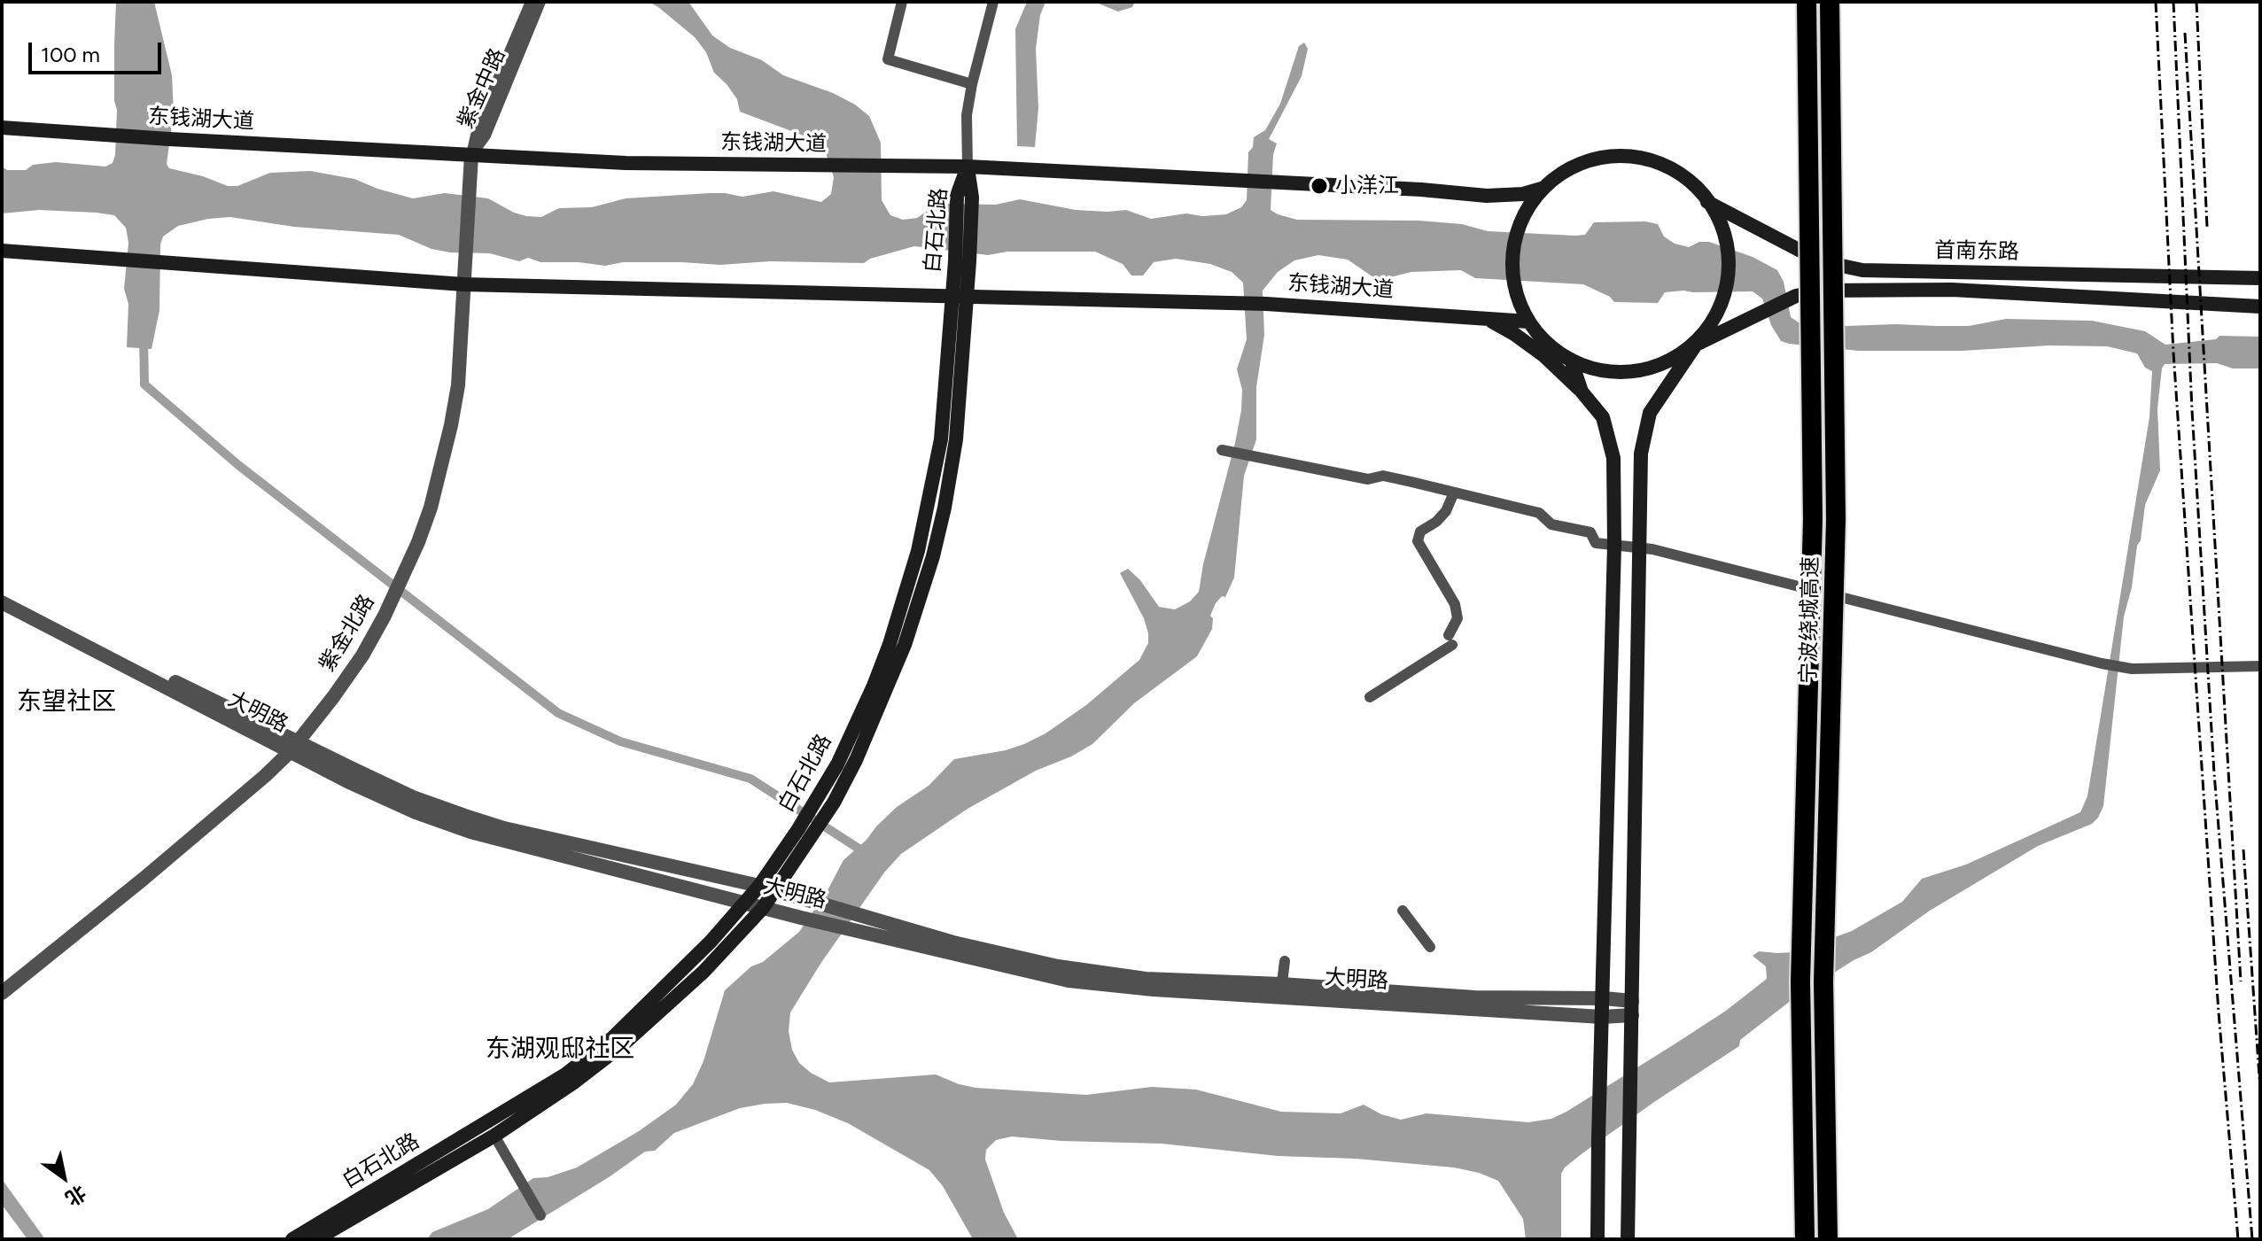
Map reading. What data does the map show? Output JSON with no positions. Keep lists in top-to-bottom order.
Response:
{
  "streets": {
    "highway": ["宁波绕城高速"],
    "main road": ["东钱湖大道", "白石北路", "首南东路"],
    "street": ["紫金中路", "紫金北路", "大明路"]
  },
  "crossings": [
    ["紫金中路", "东钱湖大道"],
    ["紫金中路", "紫金北路"],
    ["东钱湖大道", "白石北路"],
    ["东钱湖大道", "首南东路"],
    ["东钱湖大道", "紫金北路"],
    ["白石北路", "大明路"],
    ["紫金北路", "大明路"]
  ],
  "districts": ["东望社区", "东湖观邸社区"],
  "places": ["小洋江"],
  "scale_bar": "100 m",
  "north": "bottom right"
}
